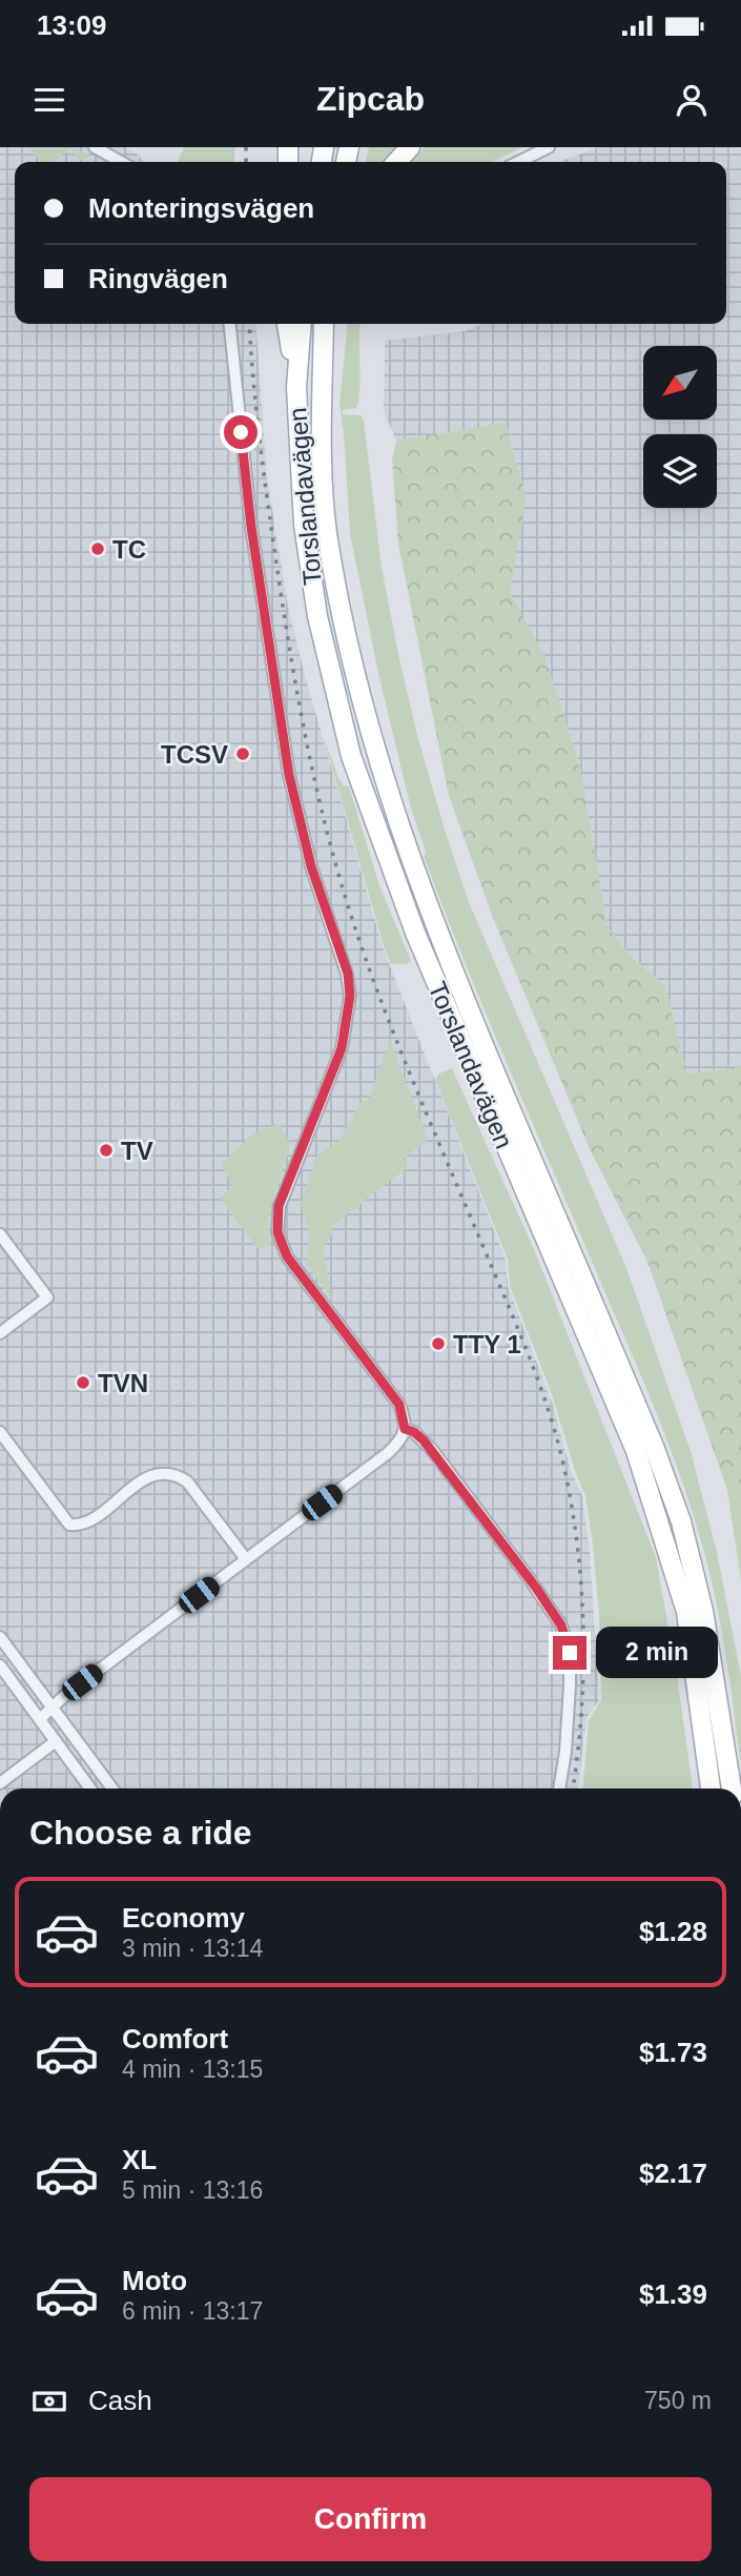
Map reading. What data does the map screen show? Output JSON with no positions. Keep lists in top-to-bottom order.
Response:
{
  "streets": {
    "main road": ["Torslandavägen"]
  },
  "places": [
    "TC",
    "TCSV",
    "TV",
    "TTY 1",
    "TVN"
  ],
  "north": "bottom left",
  "page": {
    "status": "13:09",
    "header": "Zipcab",
    "banner": ["Monteringsvägen", "Ringvägen"],
    "bubble": "2 min",
    "heading": "Choose a ride",
    "list": [
      {
        "name": "Economy",
        "note": "3 min · 13:14",
        "value": "$1.28"
      },
      {
        "name": "Comfort",
        "note": "4 min · 13:15",
        "value": "$1.73"
      },
      {
        "name": "XL",
        "note": "5 min · 13:16",
        "value": "$2.17"
      },
      {
        "name": "Moto",
        "note": "6 min · 13:17",
        "value": "$1.39"
      }
    ],
    "pay": ["Cash", "750 m"],
    "buttons": "Confirm"
  }
}
